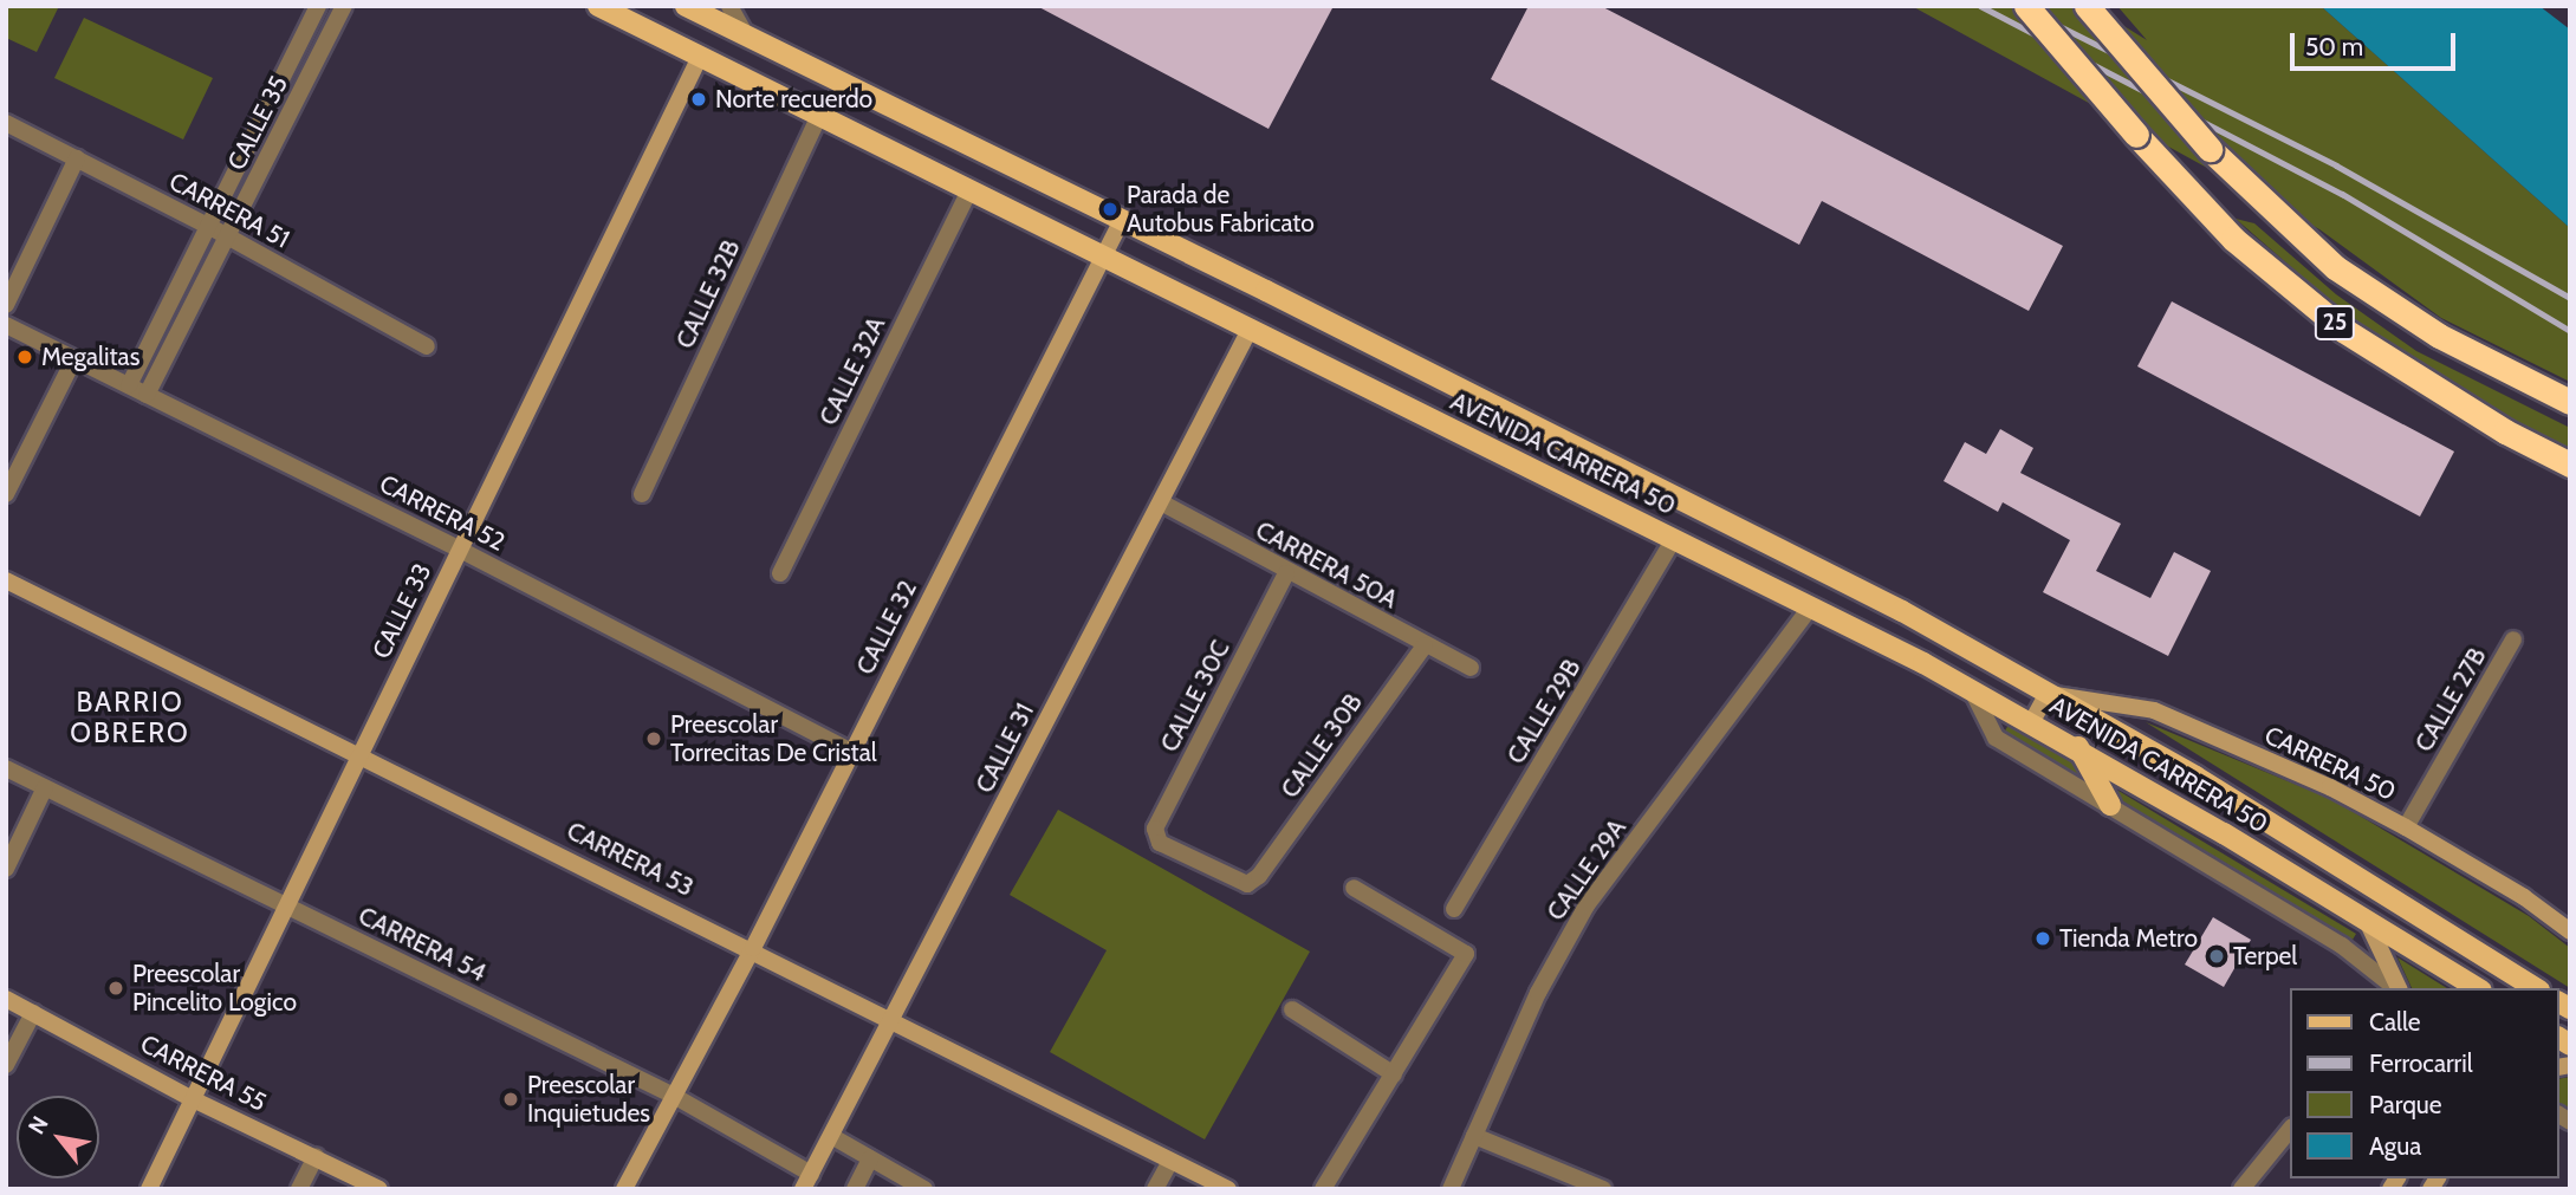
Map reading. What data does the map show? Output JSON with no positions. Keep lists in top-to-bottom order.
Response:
{
  "streets": {
    "highway": ["25"],
    "main road": ["AVENIDA CARRERA 50"],
    "street": [
      "CALLE 35",
      "CARRERA 51",
      "CALLE 32B",
      "CALLE 32A",
      "CARRERA 52",
      "CARRERA 50A",
      "CALLE 33",
      "CALLE 32",
      "CALLE 30C",
      "CALLE 27B",
      "CALLE 29B",
      "CALLE 30B",
      "CALLE 31",
      "CARRERA 50",
      "CARRERA 53",
      "CALLE 29A",
      "CARRERA 54",
      "CARRERA 55"
    ]
  },
  "crossings": [
    ["CALLE 35", "CARRERA 51"],
    ["CALLE 35", "CARRERA 52"],
    ["CALLE 32B", "AVENIDA CARRERA 50"],
    ["CALLE 32A", "AVENIDA CARRERA 50"],
    ["AVENIDA CARRERA 50", "CALLE 33"],
    ["AVENIDA CARRERA 50", "CALLE 32"],
    ["AVENIDA CARRERA 50", "CALLE 29B"],
    ["AVENIDA CARRERA 50", "CALLE 31"],
    ["AVENIDA CARRERA 50", "CARRERA 50"],
    ["AVENIDA CARRERA 50", "CALLE 29A"],
    ["CARRERA 52", "CALLE 33"],
    ["CARRERA 52", "CALLE 32"],
    ["CARRERA 50A", "CALLE 30C"],
    ["CARRERA 50A", "CALLE 30B"],
    ["CARRERA 50A", "CALLE 31"],
    ["CALLE 33", "CARRERA 53"],
    ["CALLE 33", "CARRERA 54"],
    ["CALLE 33", "CARRERA 55"],
    ["CALLE 32", "CARRERA 53"],
    ["CALLE 32", "CARRERA 54"],
    ["CALLE 30C", "CALLE 30B"],
    ["CALLE 27B", "CARRERA 50"],
    ["CALLE 31", "CARRERA 53"],
    ["CALLE 31", "CARRERA 54"]
  ],
  "districts": ["BARRIO OBRERO"],
  "places": [
    "Norte recuerdo",
    "Parada de Autobus Fabricato",
    "Megalitas",
    "Preescolar Torrecitas De Cristal",
    "Tienda Metro",
    "Terpel",
    "Preescolar Pincelito Logico",
    "Preescolar Inquietudes"
  ],
  "legend": [
    "Calle",
    "Ferrocarril",
    "Parque",
    "Agua"
  ],
  "scale_bar": "50 m",
  "north": "top left"
}
